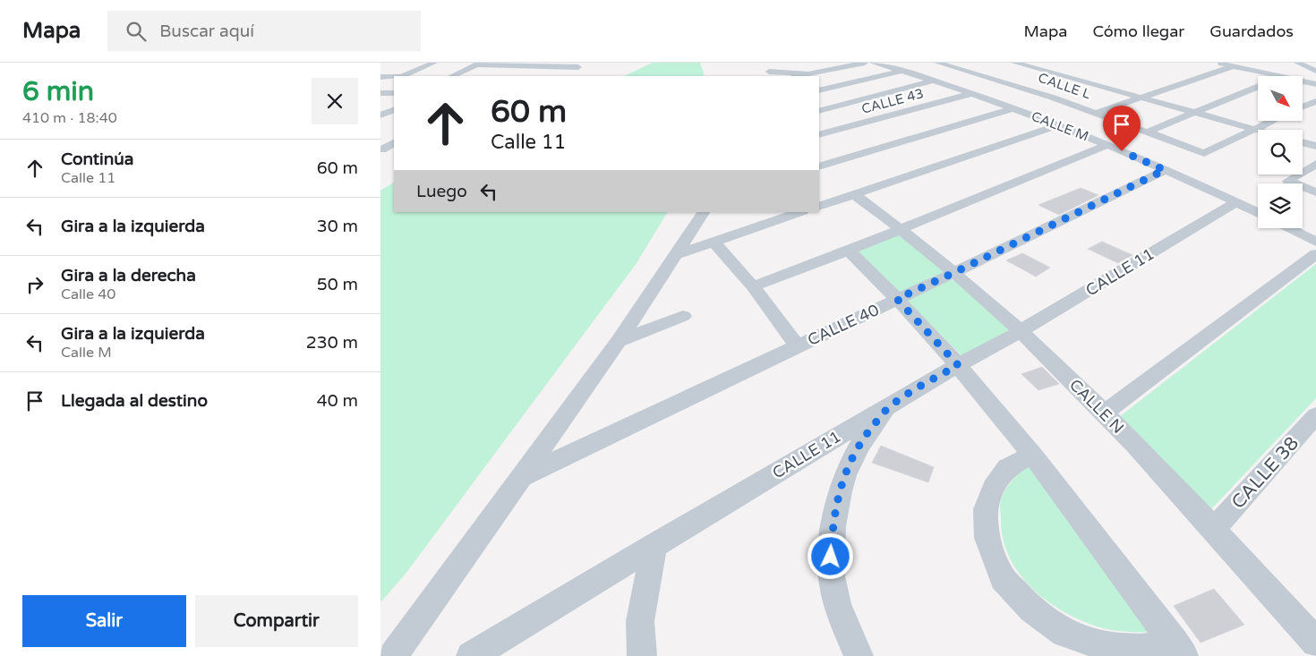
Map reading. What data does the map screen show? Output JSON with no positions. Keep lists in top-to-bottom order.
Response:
{
  "streets": {
    "street": [
      "CALLE L",
      "CALLE 43",
      "CALLE M",
      "CALLE 11",
      "CALLE 40",
      "CALLE N",
      "CALLE 38"
    ]
  },
  "crossings": [
    ["CALLE 43", "CALLE M"],
    ["CALLE M", "CALLE 11"],
    ["CALLE M", "CALLE 40"],
    ["CALLE 11", "CALLE N"],
    ["CALLE 40", "CALLE N"],
    ["CALLE N", "CALLE 38"]
  ],
  "north": "bottom right",
  "page": {
    "header": "Mapa",
    "search": "Buscar aquí",
    "nav": ["Mapa", "Cómo llegar", "Guardados"],
    "heading": ["6 min", "410 m · 18:40"],
    "turn": ["60 m", "Calle 11"],
    "list": [
      {
        "name": "Continúa",
        "note": "Calle 11",
        "value": "60 m"
      },
      {
        "name": "Gira a la izquierda",
        "value": "30 m"
      },
      {
        "name": "Gira a la derecha",
        "note": "Calle 40",
        "value": "50 m"
      },
      {
        "name": "Gira a la izquierda",
        "note": "Calle M",
        "value": "230 m"
      },
      {
        "name": "Llegada al destino",
        "value": "40 m"
      }
    ],
    "then": "Luego",
    "buttons": ["Salir", "Compartir"]
  }
}
